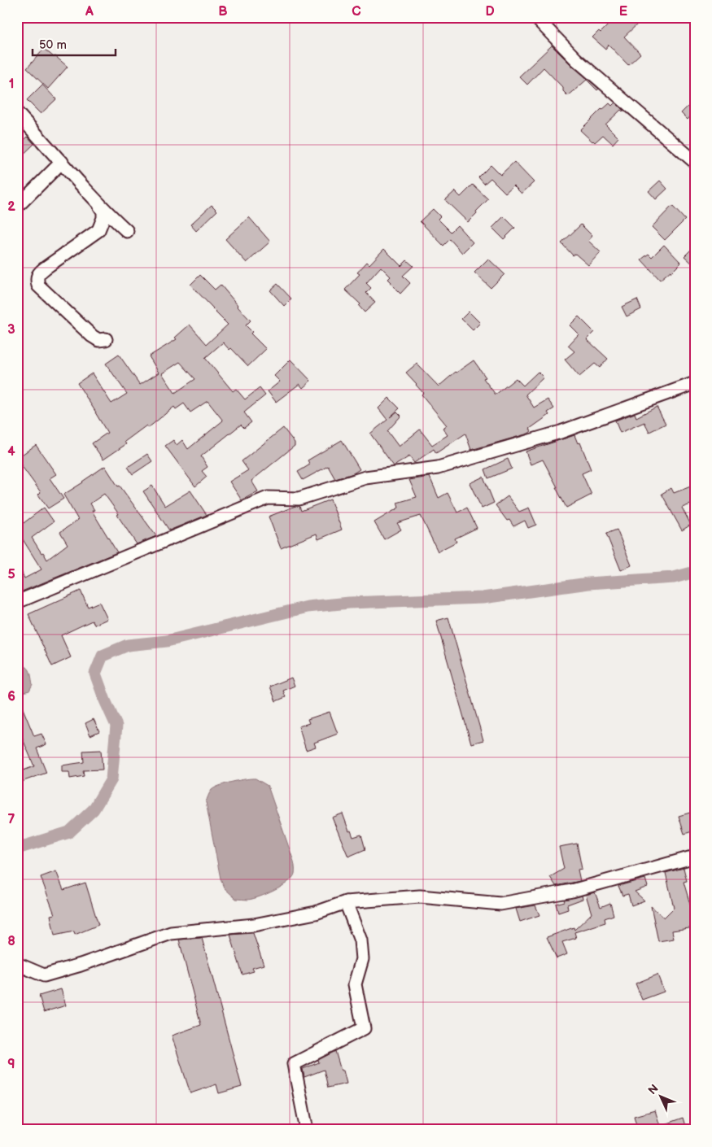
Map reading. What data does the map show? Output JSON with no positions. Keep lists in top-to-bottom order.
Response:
{
  "scale_bar": "50 m",
  "north": "top left",
  "grid": {
    "columns": [
      "A",
      "B",
      "C",
      "D",
      "E"
    ],
    "rows": [
      "1",
      "2",
      "3",
      "4",
      "5",
      "6",
      "7",
      "8",
      "9"
    ]
  }
}
